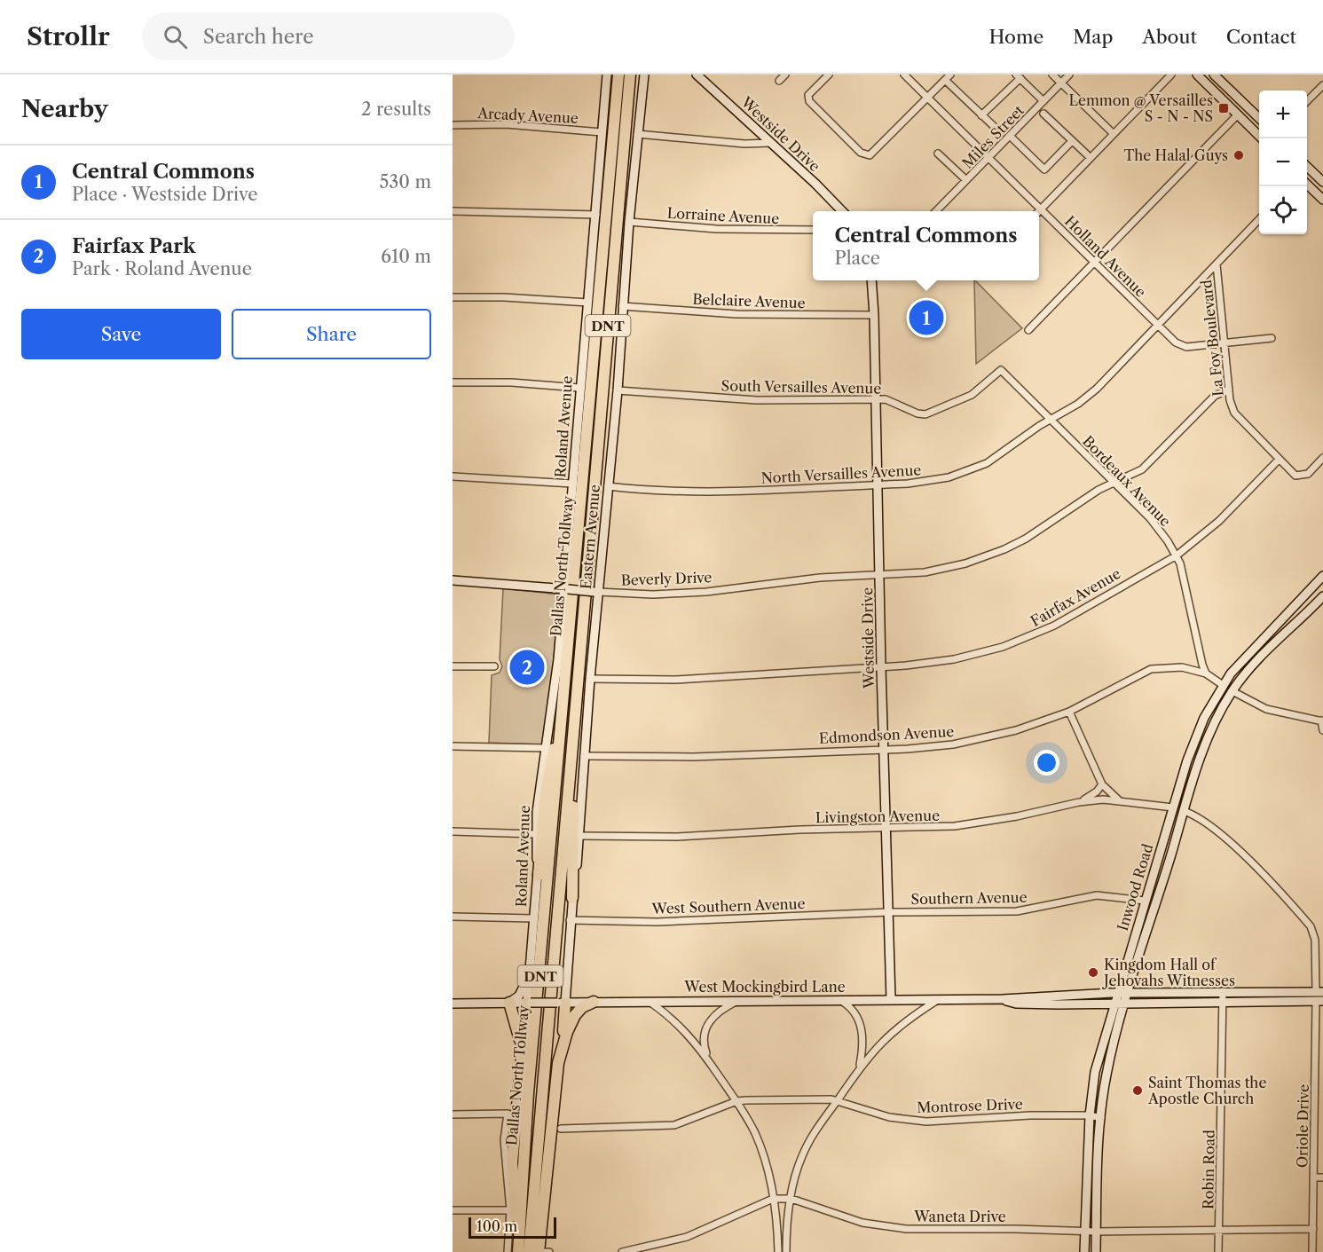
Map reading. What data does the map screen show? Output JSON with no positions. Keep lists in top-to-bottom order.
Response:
{
  "streets": {
    "highway": ["DNT", "Dallas North Tollway"],
    "main road": [
      "Westside Drive",
      "Roland Avenue",
      "Eastern Avenue",
      "Beverly Drive",
      "Inwood Road",
      "West Mockingbird Lane"
    ],
    "street": [
      "Arcady Avenue",
      "Miles Street",
      "Lorraine Avenue",
      "Holland Avenue",
      "Belclaire Avenue",
      "La Foy Boulevard",
      "South Versailles Avenue",
      "North Versailles Avenue",
      "Bordeaux Avenue",
      "Fairfax Avenue",
      "Edmondson Avenue",
      "Livingston Avenue",
      "Southern Avenue",
      "West Southern Avenue",
      "Montrose Drive",
      "Oriole Drive",
      "Robin Road",
      "Waneta Drive"
    ]
  },
  "crossings": [
    ["Arcady Avenue", "Roland Avenue"],
    ["Westside Drive", "Belclaire Avenue"],
    ["Westside Drive", "South Versailles Avenue"],
    ["Westside Drive", "North Versailles Avenue"],
    ["Westside Drive", "Beverly Drive"],
    ["Westside Drive", "Fairfax Avenue"],
    ["Westside Drive", "Edmondson Avenue"],
    ["Westside Drive", "Livingston Avenue"],
    ["Westside Drive", "Southern Avenue"],
    ["Westside Drive", "West Southern Avenue"],
    ["Westside Drive", "West Mockingbird Lane"],
    ["Miles Street", "Holland Avenue"],
    ["Lorraine Avenue", "Eastern Avenue"],
    ["Holland Avenue", "La Foy Boulevard"],
    ["Holland Avenue", "North Versailles Avenue"],
    ["Belclaire Avenue", "Eastern Avenue"],
    ["La Foy Boulevard", "North Versailles Avenue"],
    ["La Foy Boulevard", "Beverly Drive"],
    ["La Foy Boulevard", "Fairfax Avenue"],
    ["South Versailles Avenue", "Bordeaux Avenue"],
    ["South Versailles Avenue", "Eastern Avenue"],
    ["Roland Avenue", "Beverly Drive"],
    ["Roland Avenue", "West Mockingbird Lane"],
    ["North Versailles Avenue", "Bordeaux Avenue"],
    ["North Versailles Avenue", "Eastern Avenue"],
    ["Bordeaux Avenue", "Beverly Drive"],
    ["Bordeaux Avenue", "Fairfax Avenue"],
    ["Bordeaux Avenue", "Edmondson Avenue"],
    ["Eastern Avenue", "Beverly Drive"],
    ["Eastern Avenue", "Fairfax Avenue"],
    ["Eastern Avenue", "Edmondson Avenue"],
    ["Eastern Avenue", "Livingston Avenue"],
    ["Eastern Avenue", "West Southern Avenue"],
    ["Eastern Avenue", "West Mockingbird Lane"],
    ["Livingston Avenue", "Inwood Road"],
    ["Inwood Road", "Southern Avenue"],
    ["Inwood Road", "West Mockingbird Lane"],
    ["Inwood Road", "Montrose Drive"],
    ["Inwood Road", "Oriole Drive"],
    ["Inwood Road", "Waneta Drive"],
    ["Southern Avenue", "West Southern Avenue"],
    ["West Mockingbird Lane", "Montrose Drive"],
    ["West Mockingbird Lane", "Oriole Drive"],
    ["West Mockingbird Lane", "Robin Road"],
    ["Oriole Drive", "Waneta Drive"],
    ["Robin Road", "Waneta Drive"]
  ],
  "places": {
    "transit": ["Lemmon @ Versailles S - N - NS"],
    "other": ["The Halal Guys", "Kingdom Hall of Jehovahs Witnesses", "Saint Thomas the Apostle Church"]
  },
  "scale_bar": "100 m",
  "page": {
    "header": "Strollr",
    "search": "Search here",
    "nav": [
      "Home",
      "Map",
      "About",
      "Contact"
    ],
    "heading": ["Nearby", "2 results"],
    "map_buttons": ["+", "−"],
    "list": [
      {
        "mark": "1",
        "name": "Central Commons",
        "note": "Place · Westside Drive",
        "value": "530 m"
      },
      {
        "mark": "2",
        "name": "Fairfax Park",
        "note": "Park · Roland Avenue",
        "value": "610 m"
      }
    ],
    "popup": ["Central Commons", "Place"],
    "buttons": ["Save", "Share"],
    "pins": ["1", "2"],
    "scale": "100 m"
  }
}
